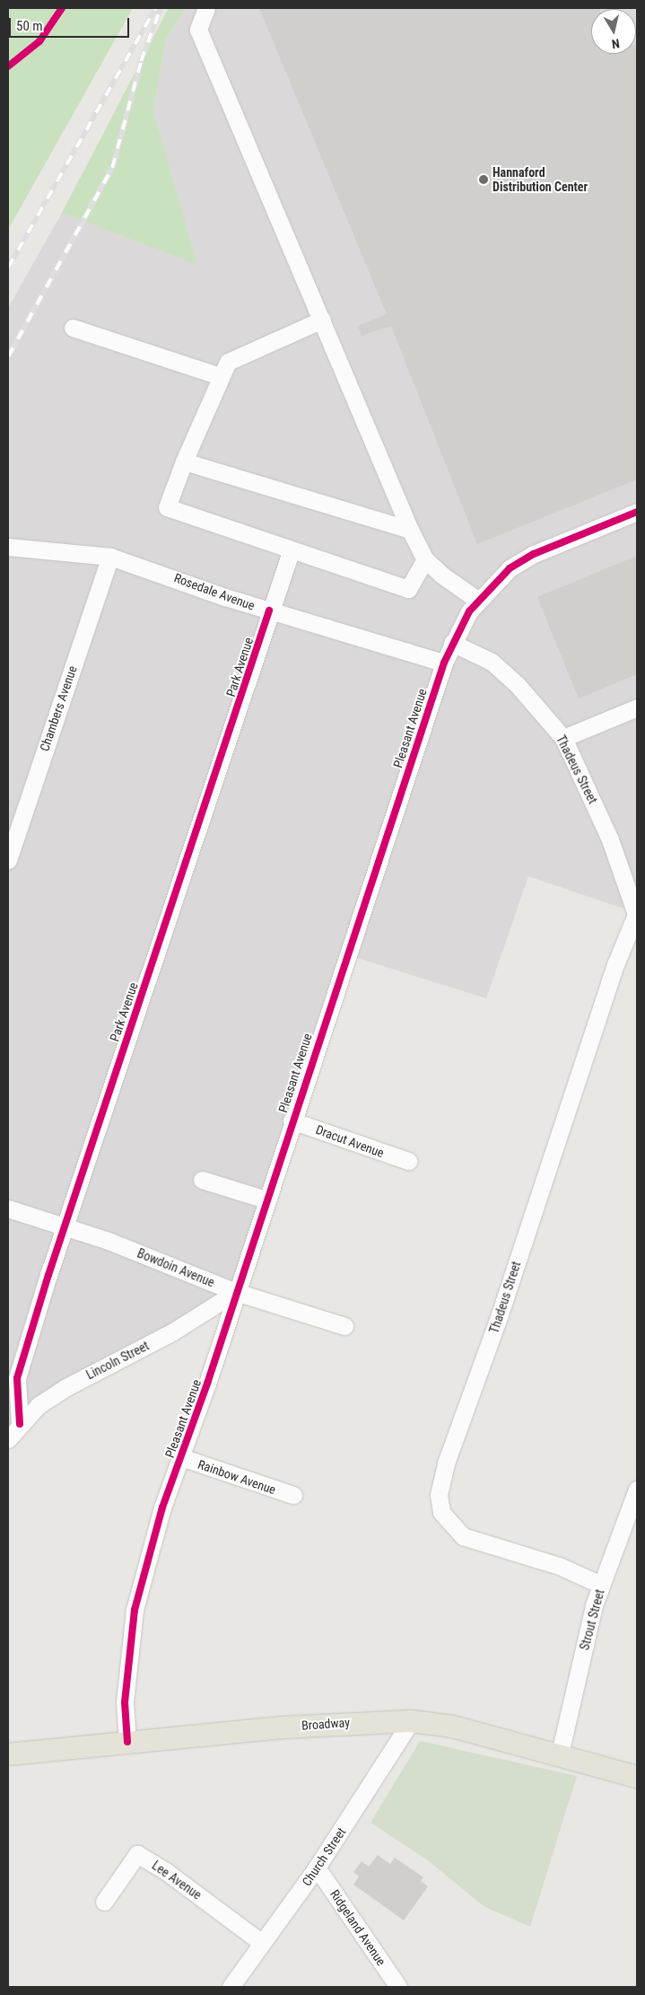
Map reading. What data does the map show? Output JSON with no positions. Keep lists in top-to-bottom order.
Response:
{
  "streets": {
    "main road": ["Broadway"],
    "street": [
      "Rosedale Avenue",
      "Park Avenue",
      "Chambers Avenue",
      "Pleasant Avenue",
      "Thadeus Street",
      "Dracut Avenue",
      "Bowdoin Avenue",
      "Lincoln Street",
      "Rainbow Avenue",
      "Strout Street",
      "Church Street",
      "Lee Avenue",
      "Ridgeland Avenue"
    ]
  },
  "crossings": [
    ["Rosedale Avenue", "Park Avenue"],
    ["Rosedale Avenue", "Chambers Avenue"],
    ["Rosedale Avenue", "Pleasant Avenue"],
    ["Park Avenue", "Bowdoin Avenue"],
    ["Park Avenue", "Lincoln Street"],
    ["Pleasant Avenue", "Thadeus Street"],
    ["Pleasant Avenue", "Dracut Avenue"],
    ["Pleasant Avenue", "Bowdoin Avenue"],
    ["Pleasant Avenue", "Lincoln Street"],
    ["Pleasant Avenue", "Rainbow Avenue"],
    ["Pleasant Avenue", "Broadway"],
    ["Thadeus Street", "Strout Street"],
    ["Bowdoin Avenue", "Lincoln Street"],
    ["Strout Street", "Broadway"],
    ["Broadway", "Church Street"],
    ["Church Street", "Lee Avenue"],
    ["Church Street", "Ridgeland Avenue"]
  ],
  "places": ["Hannaford Distribution Center"],
  "scale_bar": "50 m",
  "north": "bottom"
}
